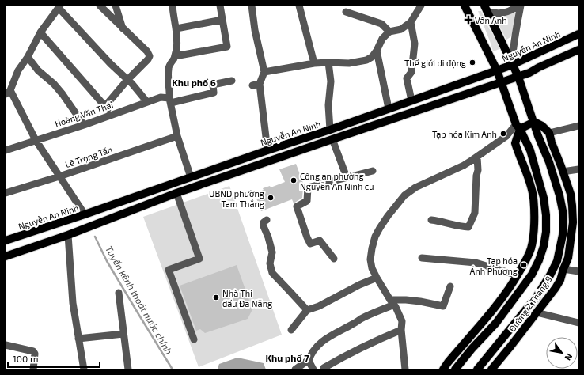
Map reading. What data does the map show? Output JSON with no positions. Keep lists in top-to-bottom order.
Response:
{
  "streets": {
    "main road": ["Nguyễn An Ninh", "Đường 2 Tháng 9"],
    "street": ["Hoàng Văn Thái", "Lê Trọng Tấn"]
  },
  "crossings": [
    ["Nguyễn An Ninh", "Đường 2 Tháng 9"]
  ],
  "districts": ["Khu phố 6", "Khu phố 7"],
  "water": ["Tuyến kênh thoát nước chính"],
  "places": {
    "health": ["Vân Anh"],
    "other": [
      "Thế giới di động",
      "Tạp hóa Kim Anh",
      "Công an phường Nguyễn An Ninh cũ",
      "UBND phường Tam Thắng",
      "Tạp hóa Ánh Phương",
      "Nhà Thi đấu Đa Năng"
    ]
  },
  "scale_bar": "100 m",
  "north": "bottom right"
}
